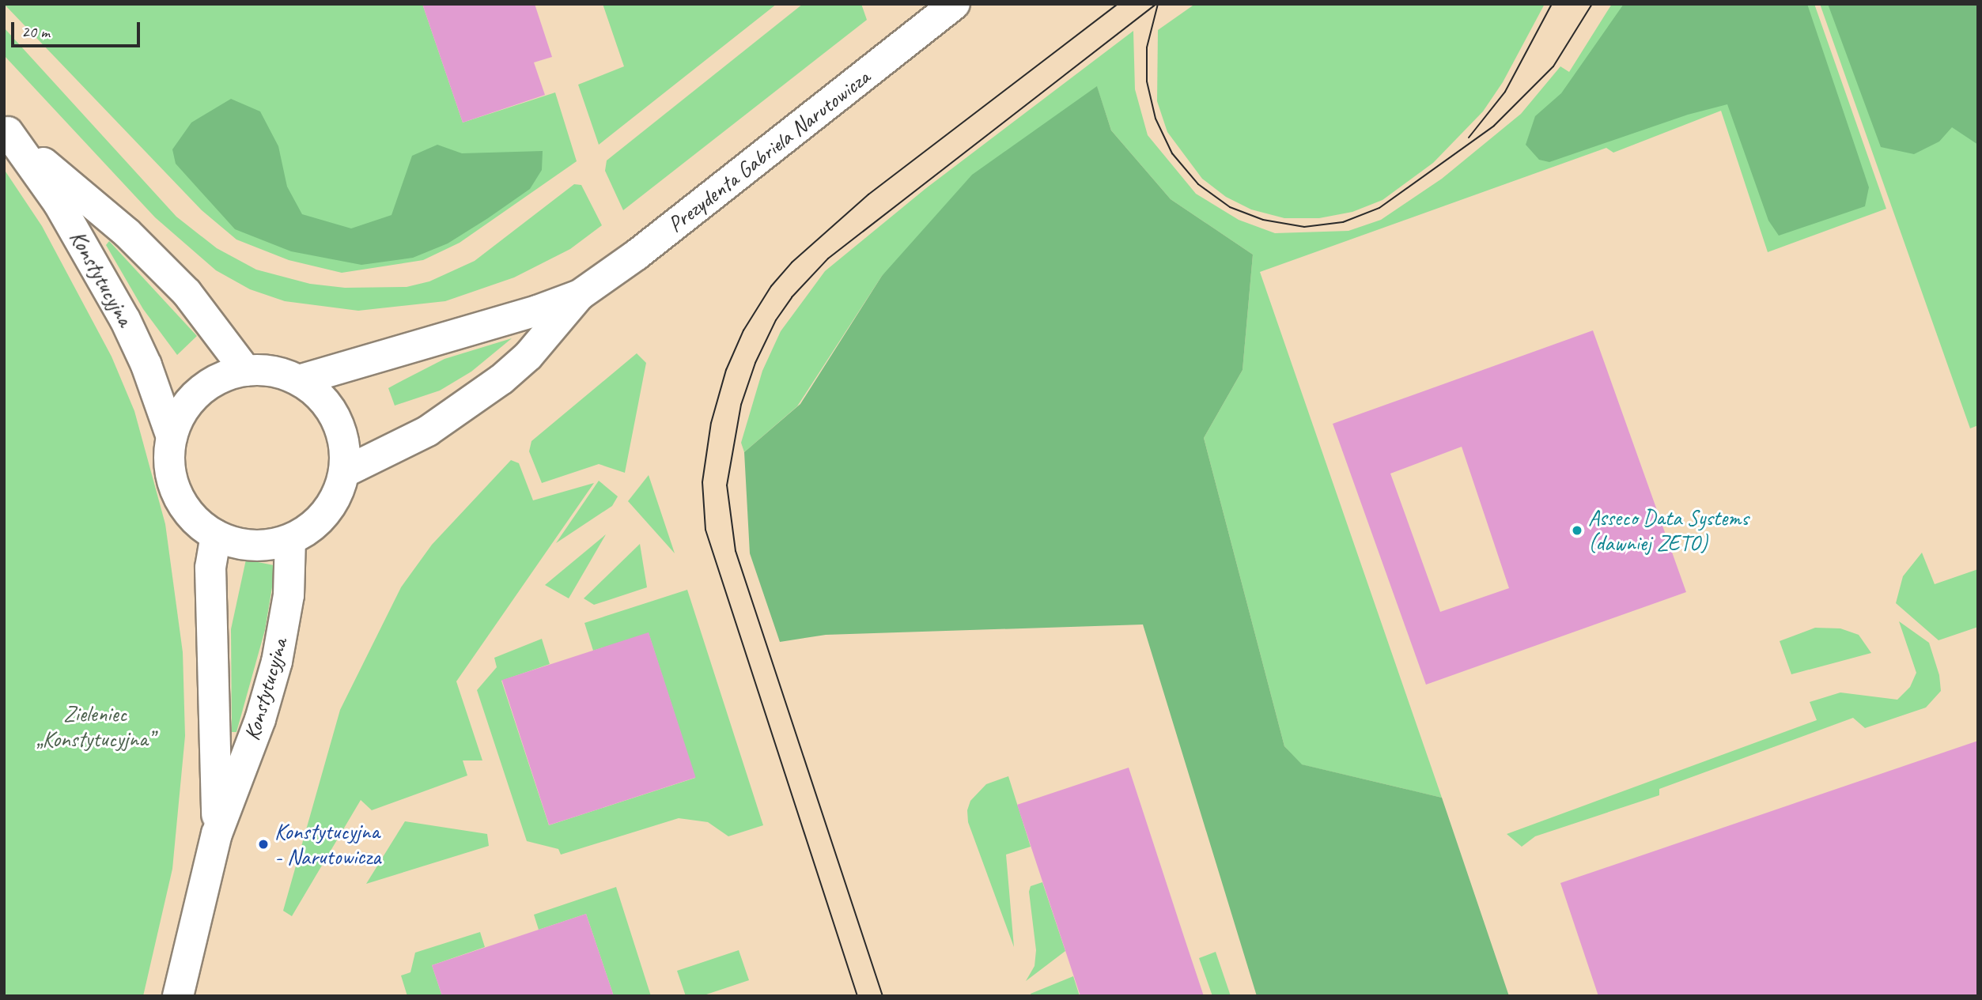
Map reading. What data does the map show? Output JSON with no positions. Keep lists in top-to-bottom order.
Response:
{
  "streets": {
    "street": ["Prezydenta Gabriela Narutowicza", "Konstytucyjna"]
  },
  "crossings": [
    ["Prezydenta Gabriela Narutowicza", "Konstytucyjna"]
  ],
  "parks": ["Zieleniec „Konstytucyjna”"],
  "places": ["Asseco Data Systems (dawniej ZETO)", "Konstytucyjna - Narutowicza"],
  "scale_bar": "20 m"
}
